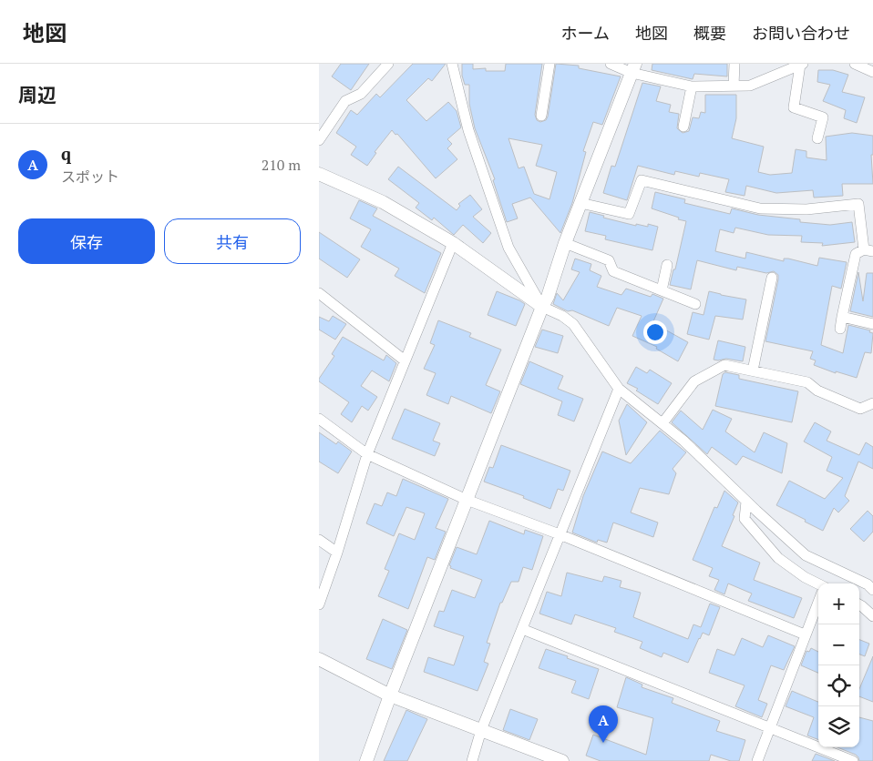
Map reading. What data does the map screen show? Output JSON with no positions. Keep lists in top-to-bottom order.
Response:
{
  "page": {
    "header": "地図",
    "nav": [
      "ホーム",
      "地図",
      "概要",
      "お問い合わせ"
    ],
    "heading": "周辺",
    "list": [
      {
        "mark": "A",
        "name": "q",
        "note": "スポット",
        "value": "210 m"
      }
    ],
    "buttons": ["保存", "共有"],
    "map_buttons": ["+", "−"],
    "pins": "A"
  }
}
